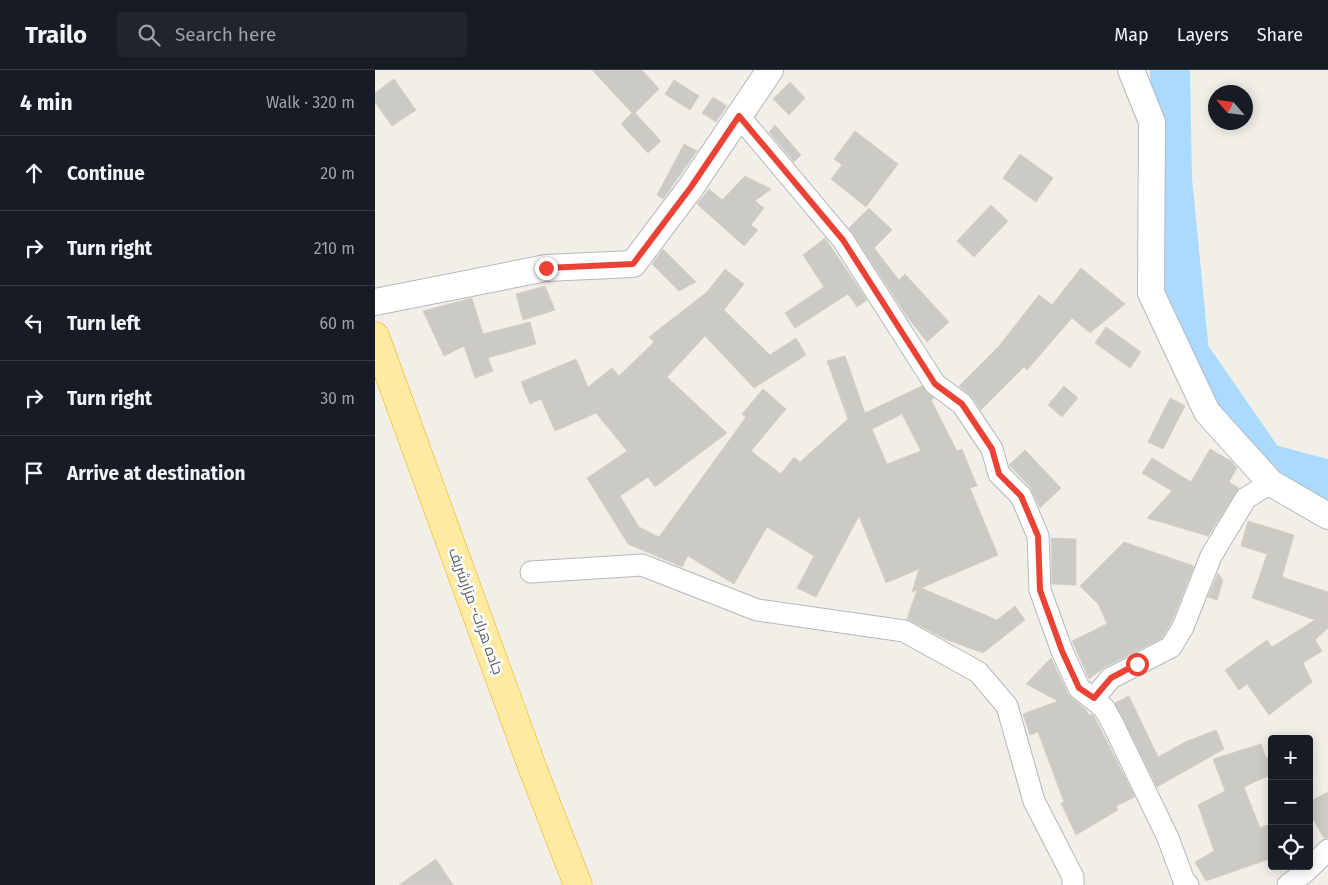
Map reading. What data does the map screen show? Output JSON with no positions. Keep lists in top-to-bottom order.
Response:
{
  "streets": {
    "highway": ["جاده هرات- مزارشریف"]
  },
  "north": "top left",
  "page": {
    "header": "Trailo",
    "search": "Search here",
    "nav": ["Map", "Layers", "Share"],
    "heading": ["4 min", "Walk · 320 m"],
    "list": [
      ["Continue", "20 m"],
      ["Turn right", "210 m"],
      ["Turn left", "60 m"],
      ["Turn right", "30 m"],
      "Arrive at destination"
    ],
    "map_buttons": ["+", "−"]
  }
}
